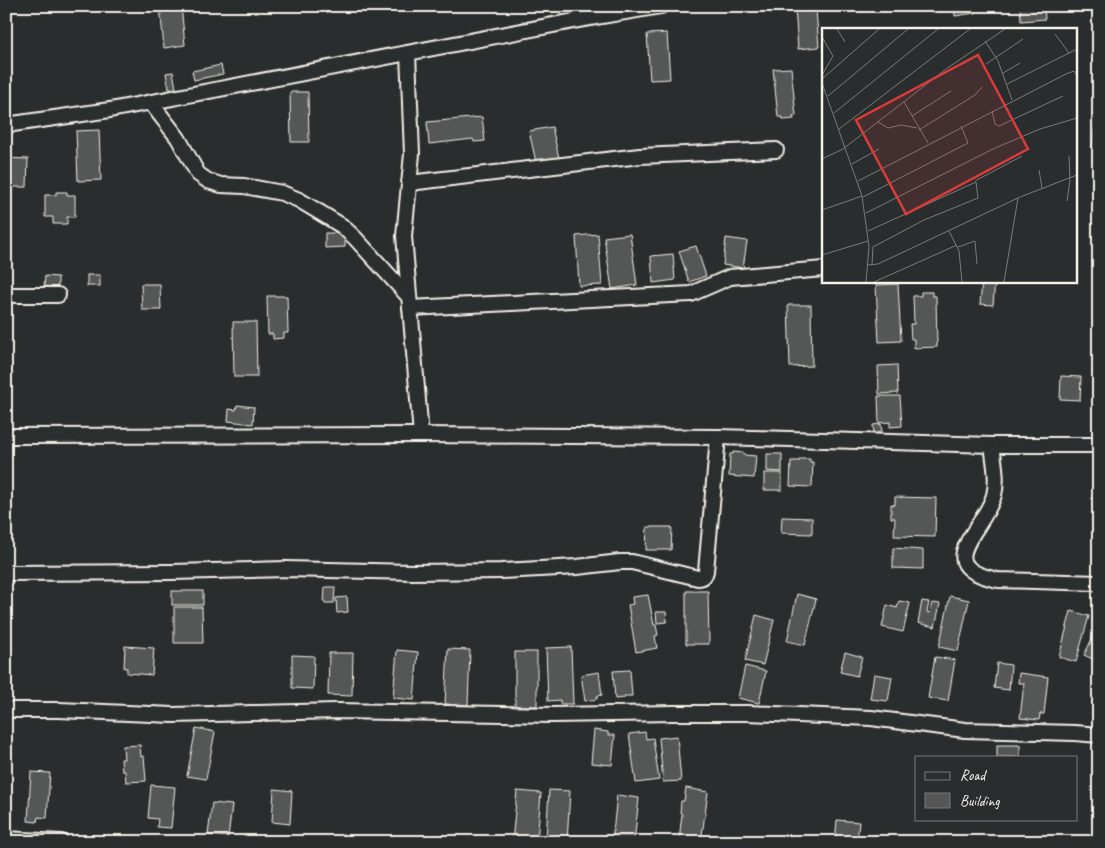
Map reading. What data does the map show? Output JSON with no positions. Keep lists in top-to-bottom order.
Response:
{
  "legend": ["Road", "Building"]
}
